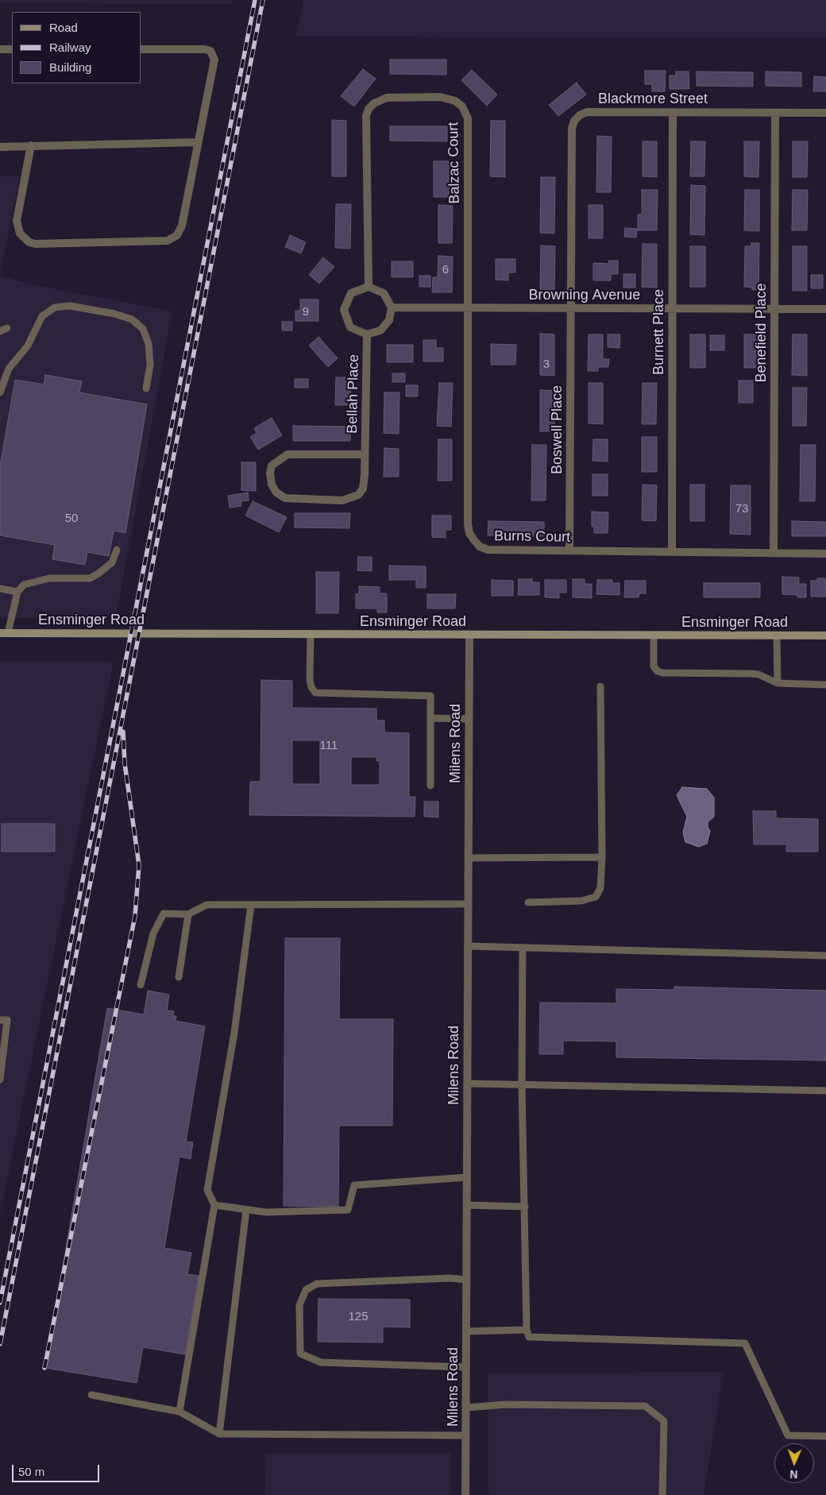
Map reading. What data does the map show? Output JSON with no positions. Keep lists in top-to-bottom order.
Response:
{
  "streets": {
    "street": [
      "Blackmore Street",
      "Balzac Court",
      "Browning Avenue",
      "Burnett Place",
      "Benefield Place",
      "Bellah Place",
      "Boswell Place",
      "Burns Court",
      "Ensminger Road",
      "Milens Road"
    ]
  },
  "crossings": [
    ["Blackmore Street", "Browning Avenue"],
    ["Blackmore Street", "Burnett Place"],
    ["Blackmore Street", "Benefield Place"],
    ["Blackmore Street", "Boswell Place"],
    ["Balzac Court", "Browning Avenue"],
    ["Balzac Court", "Bellah Place"],
    ["Balzac Court", "Burns Court"],
    ["Browning Avenue", "Burnett Place"],
    ["Browning Avenue", "Benefield Place"],
    ["Browning Avenue", "Bellah Place"],
    ["Browning Avenue", "Boswell Place"],
    ["Browning Avenue", "Burns Court"],
    ["Burnett Place", "Burns Court"],
    ["Benefield Place", "Burns Court"],
    ["Boswell Place", "Burns Court"],
    ["Ensminger Road", "Milens Road"]
  ],
  "house_numbers": [
    "6",
    "9",
    "3",
    "73",
    "50",
    "111",
    "125"
  ],
  "legend": ["Road", "Railway", "Building"],
  "scale_bar": "50 m",
  "north": "bottom"
}
